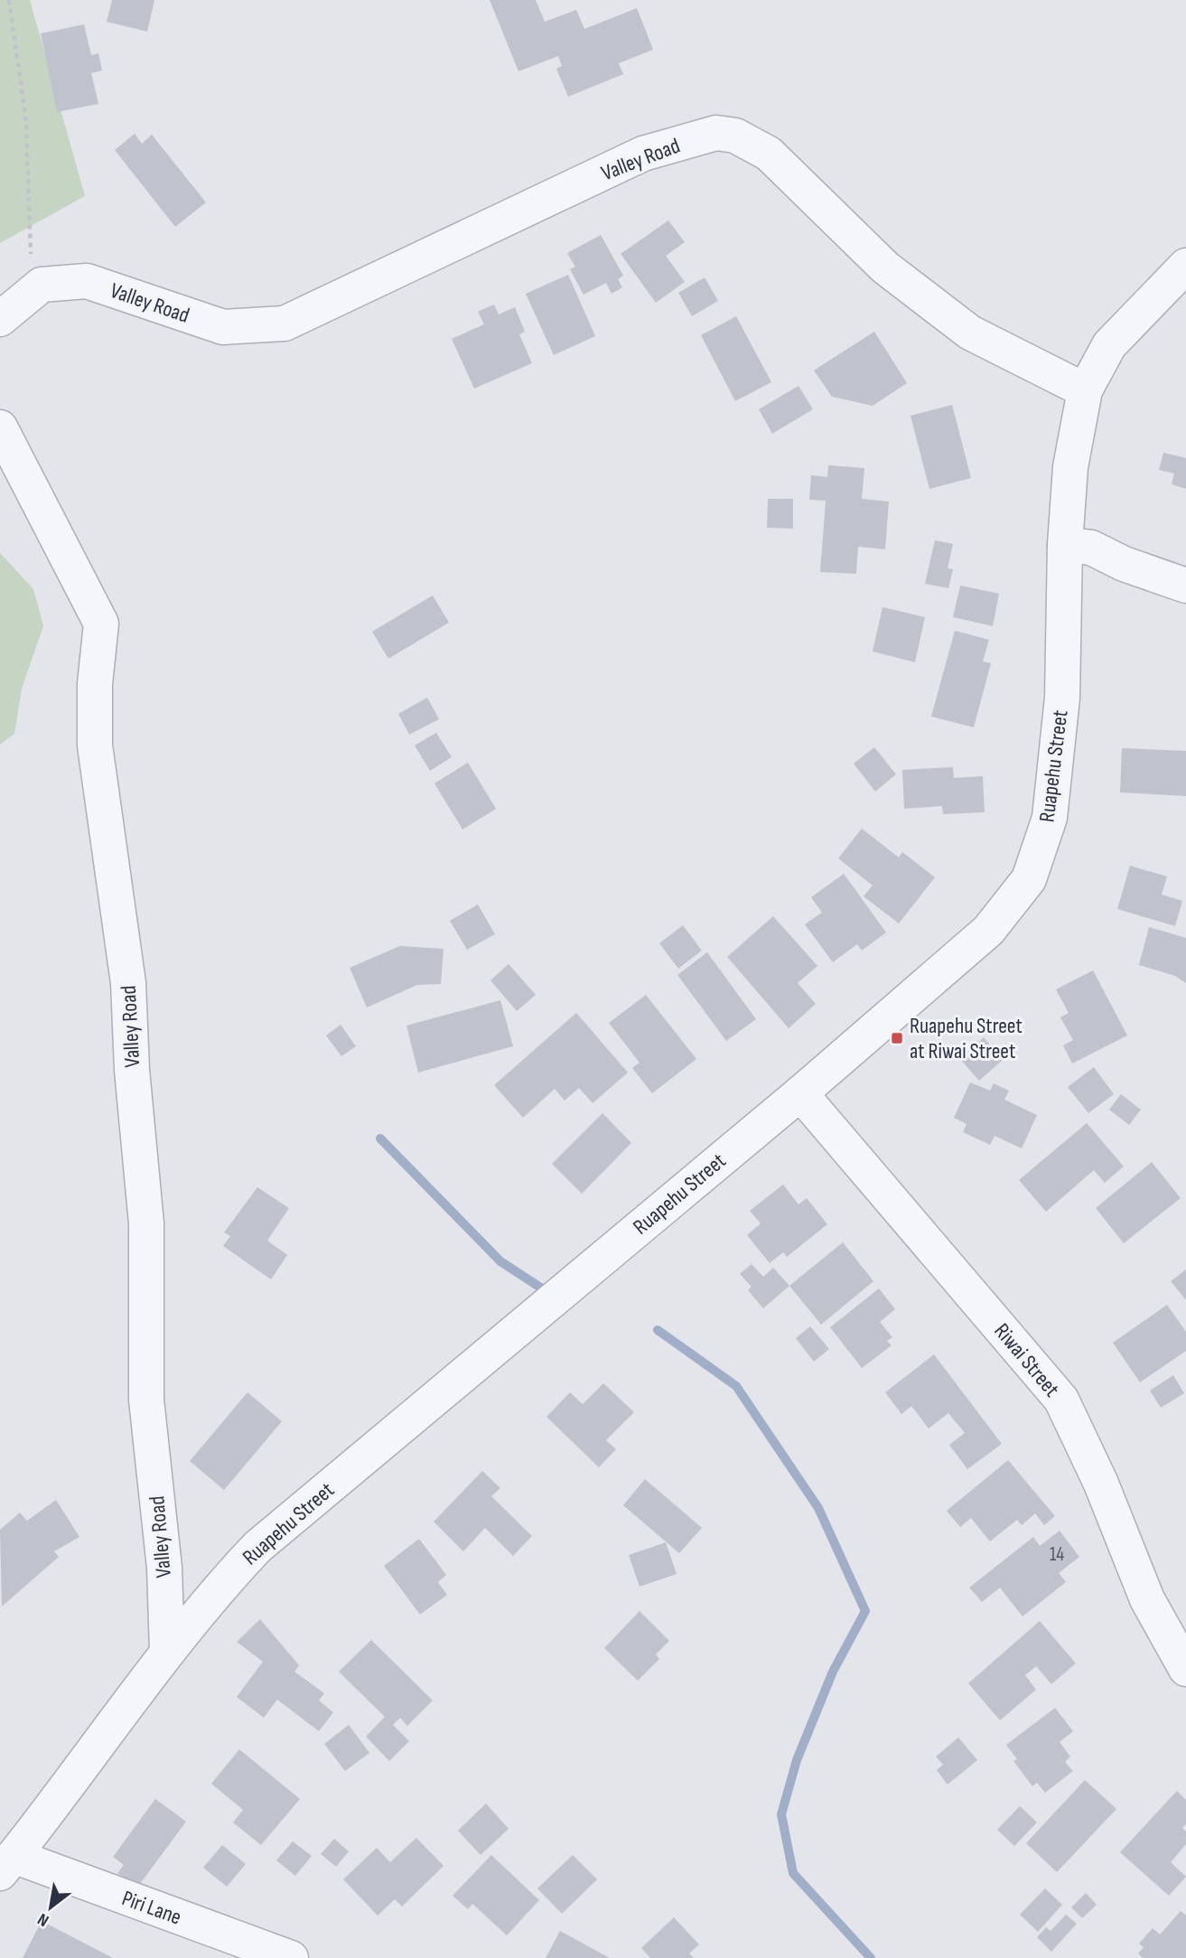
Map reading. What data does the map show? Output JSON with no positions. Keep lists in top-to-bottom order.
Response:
{
  "streets": {
    "street": [
      "Valley Road",
      "Ruapehu Street",
      "Riwai Street",
      "Piri Lane"
    ]
  },
  "crossings": [
    ["Valley Road", "Ruapehu Street"],
    ["Ruapehu Street", "Riwai Street"],
    ["Ruapehu Street", "Piri Lane"]
  ],
  "places": {
    "transit": ["Ruapehu Street at Riwai Street"]
  },
  "house_numbers": ["14"],
  "north": "bottom left"
}
